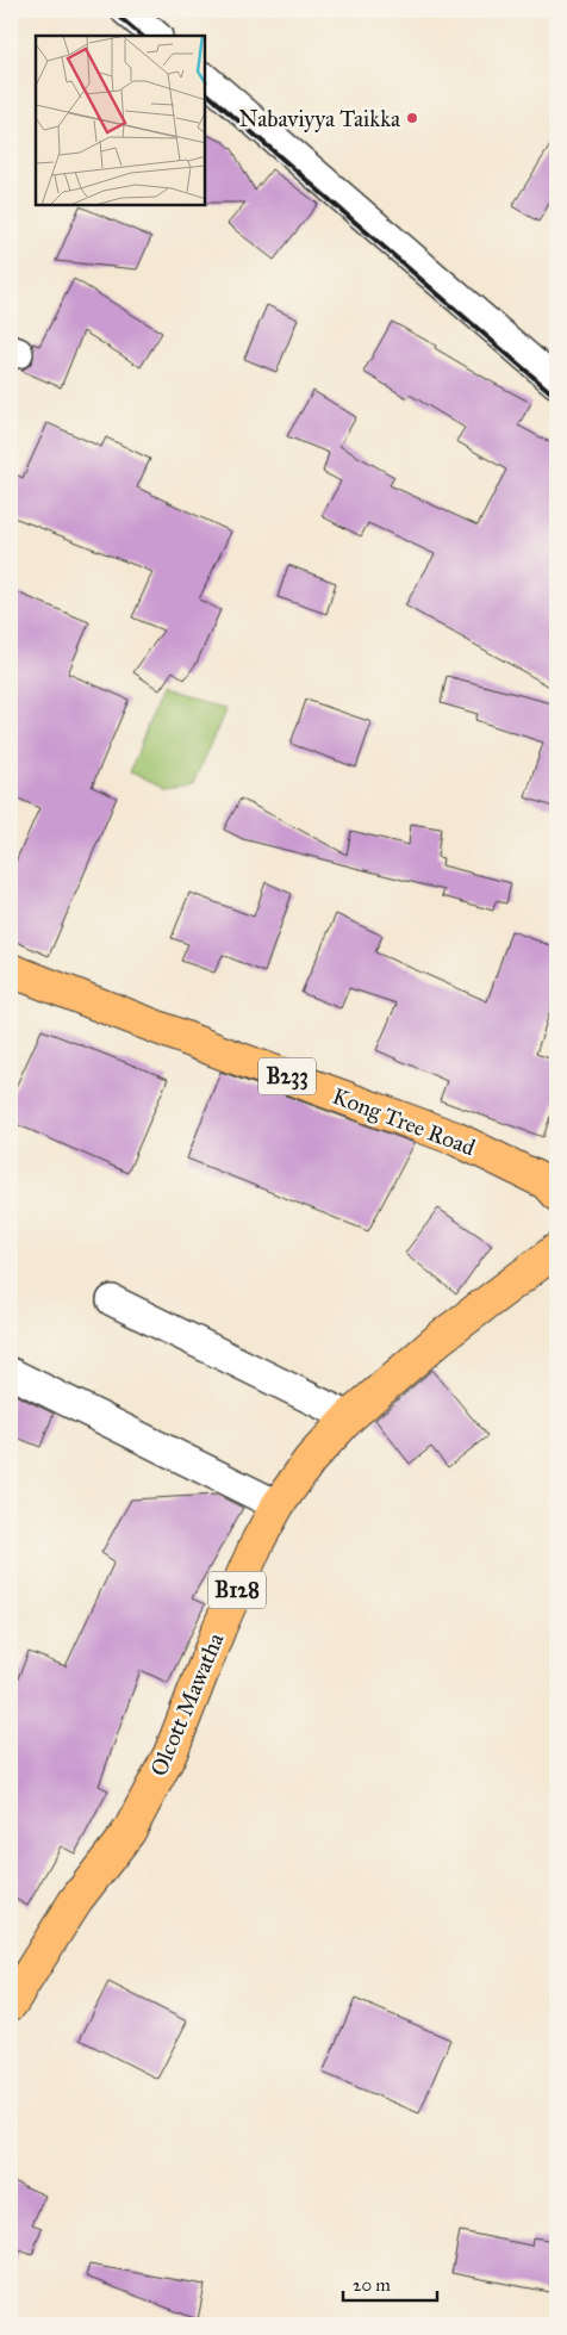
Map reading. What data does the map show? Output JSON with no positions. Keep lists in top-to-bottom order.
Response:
{
  "streets": {
    "main road": [
      "B233",
      "Kong Tree Road",
      "B128",
      "Olcott Mawatha"
    ]
  },
  "places": ["Nabaviyya Taikka"],
  "scale_bar": "20 m"
}
